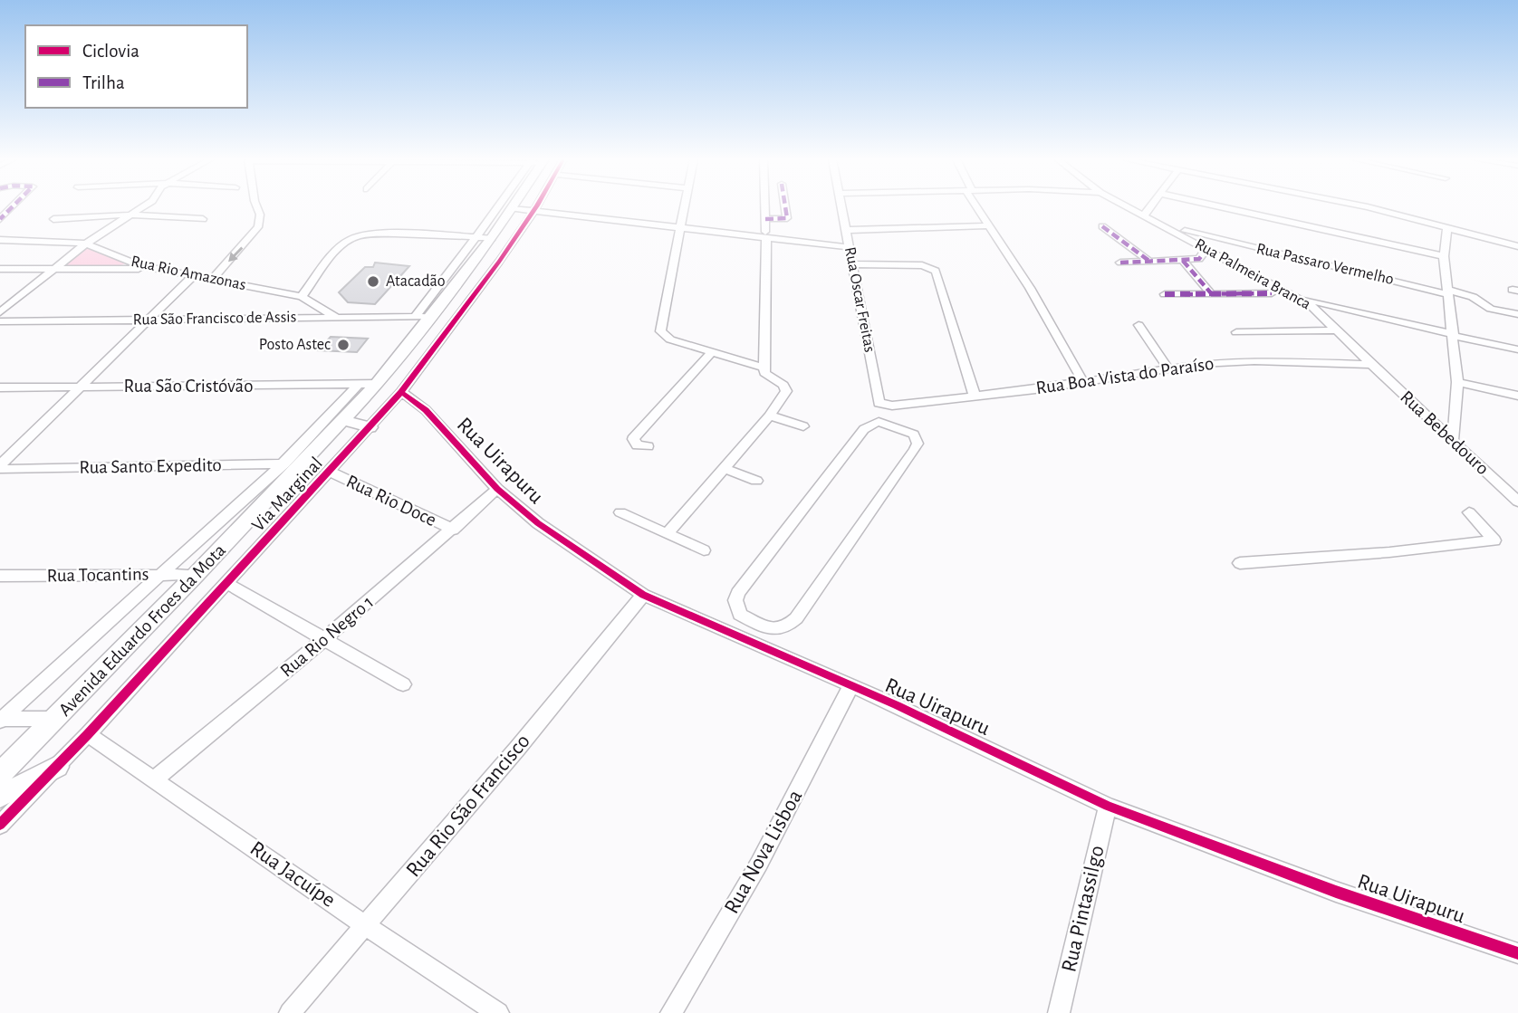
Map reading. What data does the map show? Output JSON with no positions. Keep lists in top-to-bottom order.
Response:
{
  "streets": {
    "highway": ["Avenida Eduardo Froes da Mota"],
    "street": [
      "Rua Passaro Vermelho",
      "Rua Rio Amazonas",
      "Rua Palmeira Branca",
      "Rua Oscar Freitas",
      "Rua São Francisco de Assis",
      "Rua Boa Vista do Paraíso",
      "Rua São Cristóvão",
      "Rua Bebedouro",
      "Rua Uirapuru",
      "Rua Santo Expedito",
      "Via Marginal",
      "Rua Rio Doce",
      "Rua Tocantins",
      "Rua Rio Negro 1",
      "Rua Rio São Francisco",
      "Rua Nova Lisboa",
      "Rua Jacuípe",
      "Rua Pintassilgo"
    ]
  },
  "crossings": [
    ["Rua Passaro Vermelho", "Rua Palmeira Branca"],
    ["Rua Rio Amazonas", "Rua São Francisco de Assis"],
    ["Rua Palmeira Branca", "Rua Boa Vista do Paraíso"],
    ["Rua Palmeira Branca", "Rua Bebedouro"],
    ["Rua Oscar Freitas", "Rua Boa Vista do Paraíso"],
    ["Rua São Francisco de Assis", "Avenida Eduardo Froes da Mota"],
    ["Rua Boa Vista do Paraíso", "Rua Bebedouro"],
    ["Rua São Cristóvão", "Avenida Eduardo Froes da Mota"],
    ["Rua Uirapuru", "Via Marginal"],
    ["Rua Uirapuru", "Rua Rio Negro 1"],
    ["Rua Uirapuru", "Rua Rio São Francisco"],
    ["Rua Uirapuru", "Rua Nova Lisboa"],
    ["Rua Uirapuru", "Rua Pintassilgo"],
    ["Rua Santo Expedito", "Avenida Eduardo Froes da Mota"],
    ["Via Marginal", "Rua Rio Doce"],
    ["Via Marginal", "Rua Jacuípe"],
    ["Rua Rio Doce", "Rua Rio Negro 1"],
    ["Rua Tocantins", "Avenida Eduardo Froes da Mota"],
    ["Rua Rio Negro 1", "Rua Jacuípe"],
    ["Rua Rio São Francisco", "Rua Jacuípe"]
  ],
  "places": ["Atacadão", "Posto Astec"],
  "legend": ["Ciclovia", "Trilha"]
}
